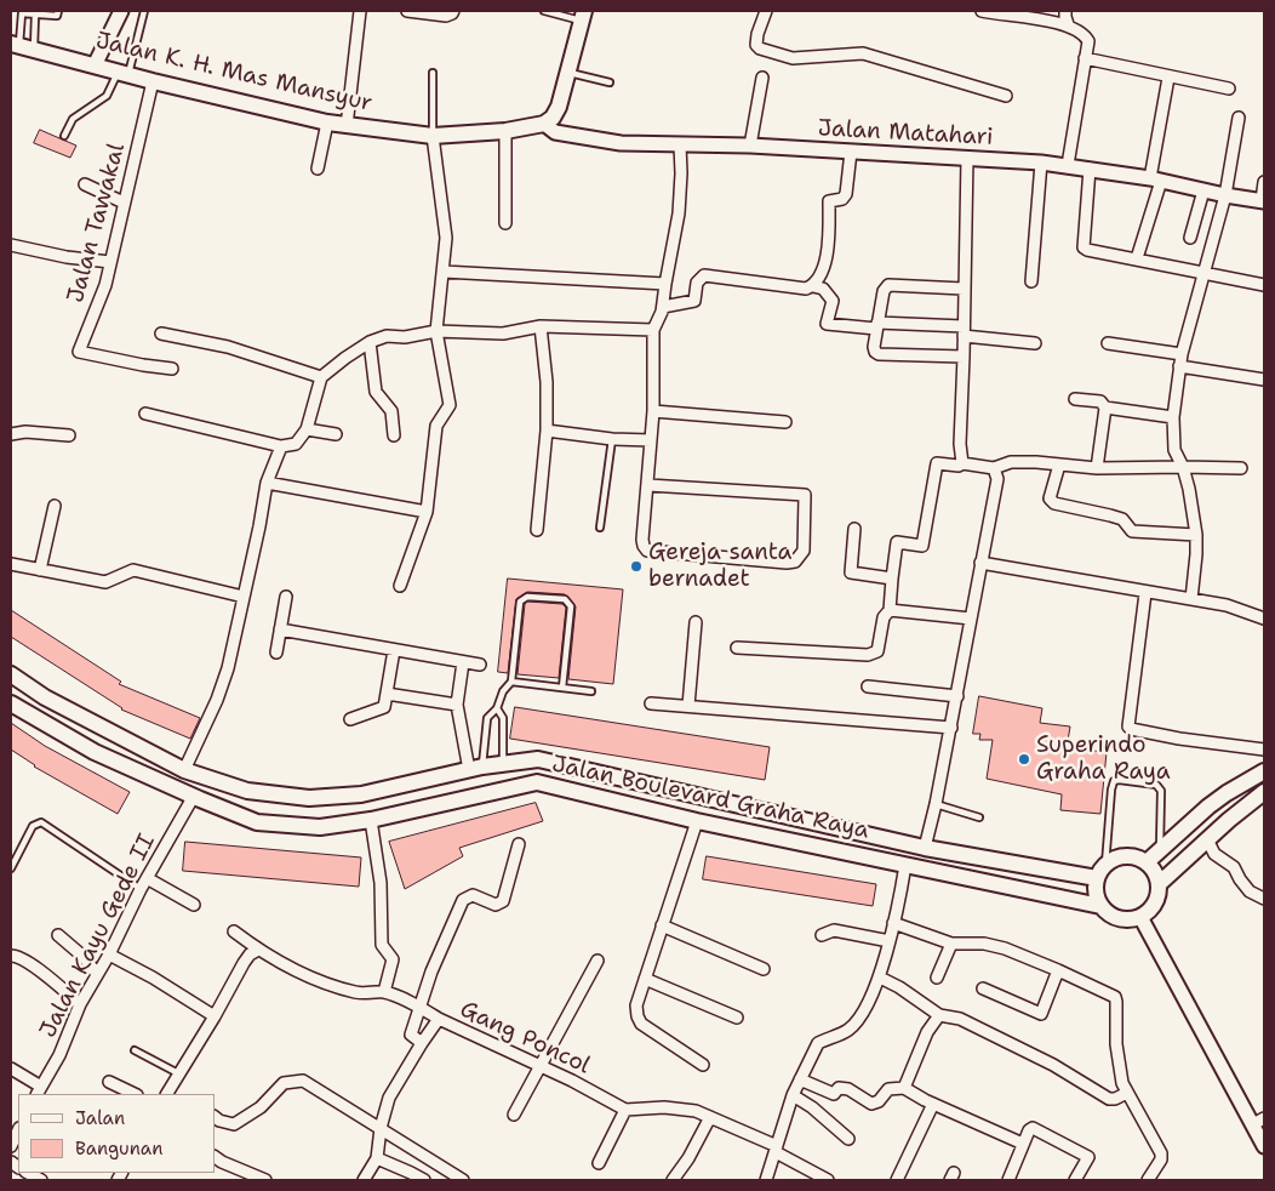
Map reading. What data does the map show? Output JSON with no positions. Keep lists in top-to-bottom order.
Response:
{
  "streets": {
    "main road": ["Jalan K. H. Mas Mansyur", "Jalan Boulevard Graha Raya"],
    "street": [
      "Jalan Matahari",
      "Jalan Tawakal",
      "Jalan Kayu Gede II",
      "Gang Poncol"
    ]
  },
  "crossings": [
    ["Jalan K. H. Mas Mansyur", "Jalan Matahari"],
    ["Jalan K. H. Mas Mansyur", "Jalan Tawakal"],
    ["Jalan Boulevard Graha Raya", "Jalan Kayu Gede II"]
  ],
  "places": ["Gereja santa bernadet", "Superindo Graha Raya"],
  "legend": ["Jalan", "Bangunan"]
}
